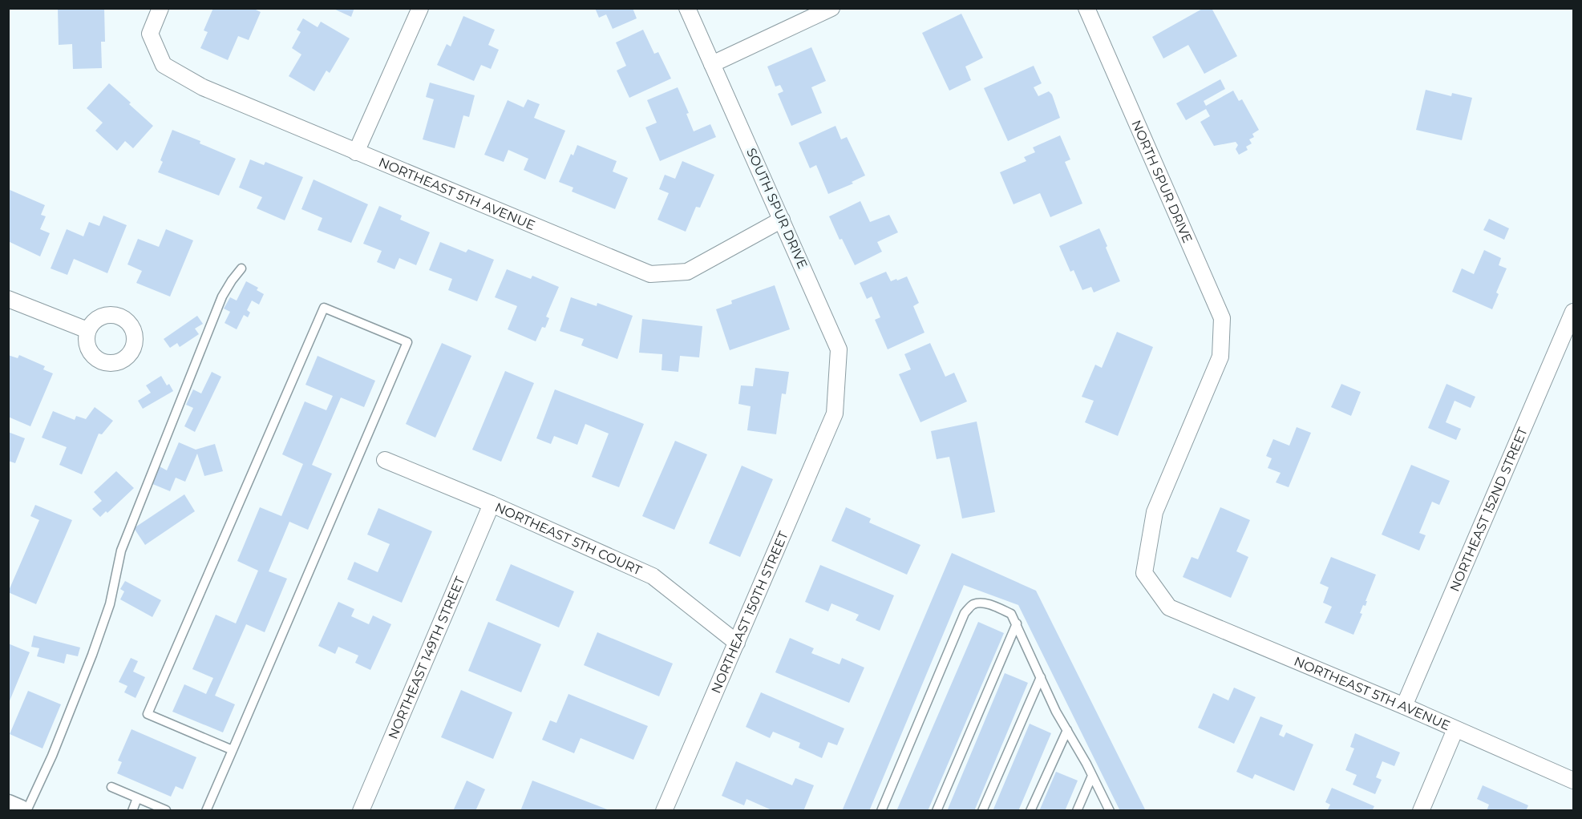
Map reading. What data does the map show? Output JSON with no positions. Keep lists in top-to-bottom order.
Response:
{
  "streets": {
    "street": [
      "NORTH SPUR DRIVE",
      "NORTHEAST 5TH AVENUE",
      "SOUTH SPUR DRIVE",
      "NORTHEAST 152ND STREET",
      "NORTHEAST 5TH COURT",
      "NORTHEAST 150TH STREET",
      "NORTHEAST 149TH STREET"
    ]
  },
  "crossings": [
    ["NORTH SPUR DRIVE", "NORTHEAST 5TH AVENUE"],
    ["NORTHEAST 5TH AVENUE", "SOUTH SPUR DRIVE"],
    ["NORTHEAST 5TH AVENUE", "NORTHEAST 152ND STREET"],
    ["SOUTH SPUR DRIVE", "NORTHEAST 150TH STREET"],
    ["NORTHEAST 5TH COURT", "NORTHEAST 150TH STREET"],
    ["NORTHEAST 5TH COURT", "NORTHEAST 149TH STREET"]
  ]
}
